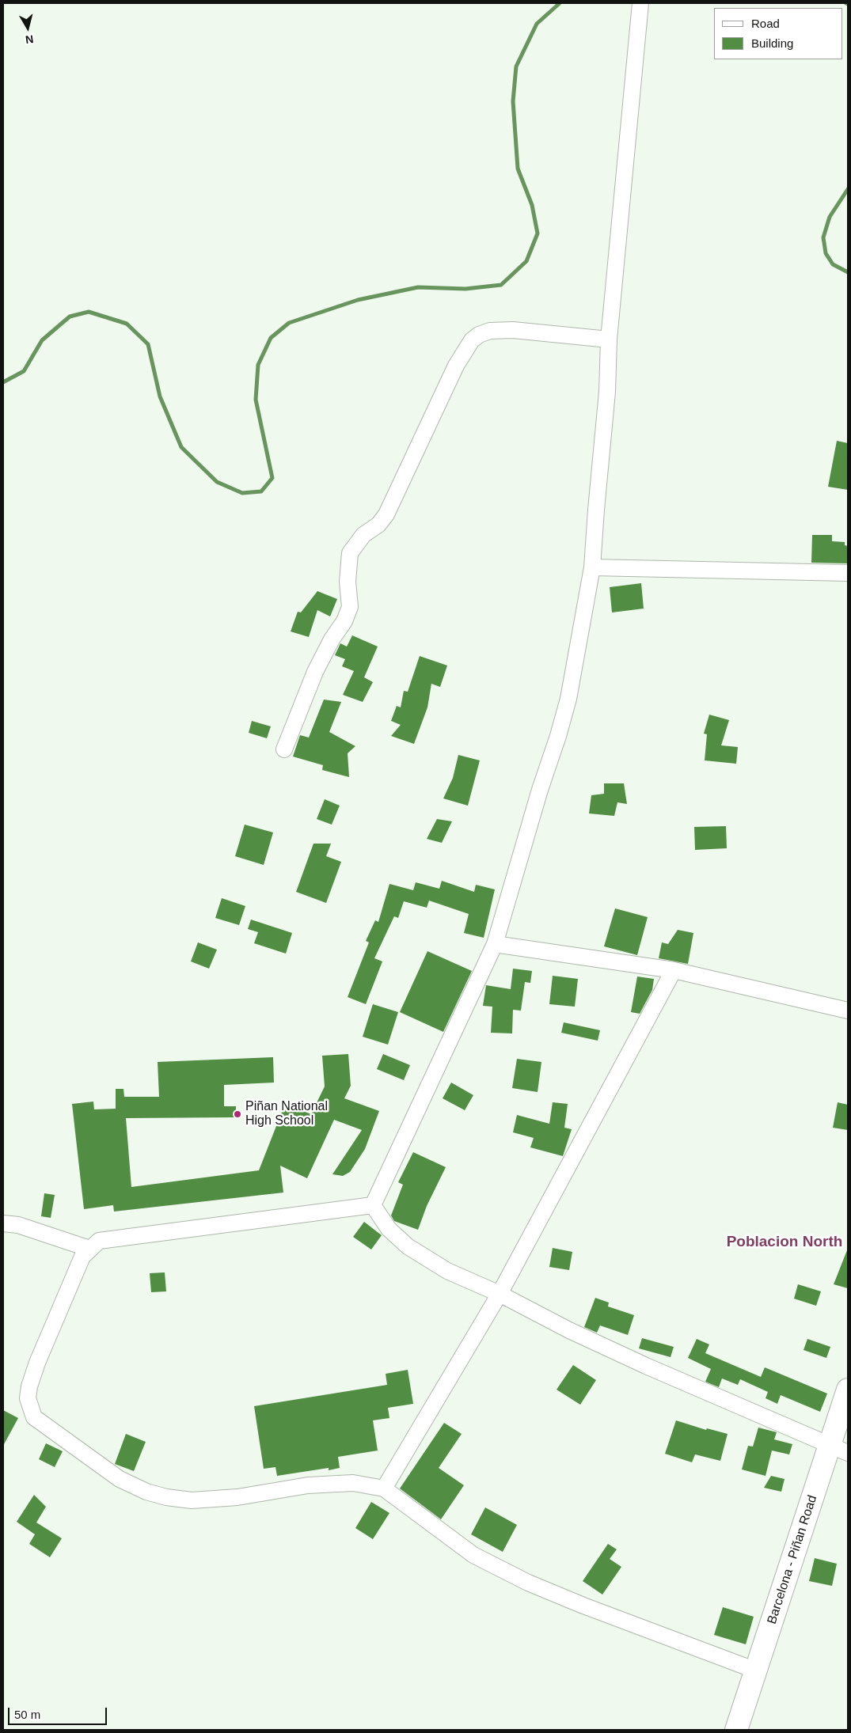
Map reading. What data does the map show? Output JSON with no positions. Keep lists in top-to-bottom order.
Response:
{
  "streets": {
    "main road": ["Barcelona - Piñan Road"]
  },
  "districts": ["Poblacion North"],
  "places": ["Piñan National High School"],
  "legend": ["Road", "Building"],
  "scale_bar": "50 m",
  "north": "bottom"
}
